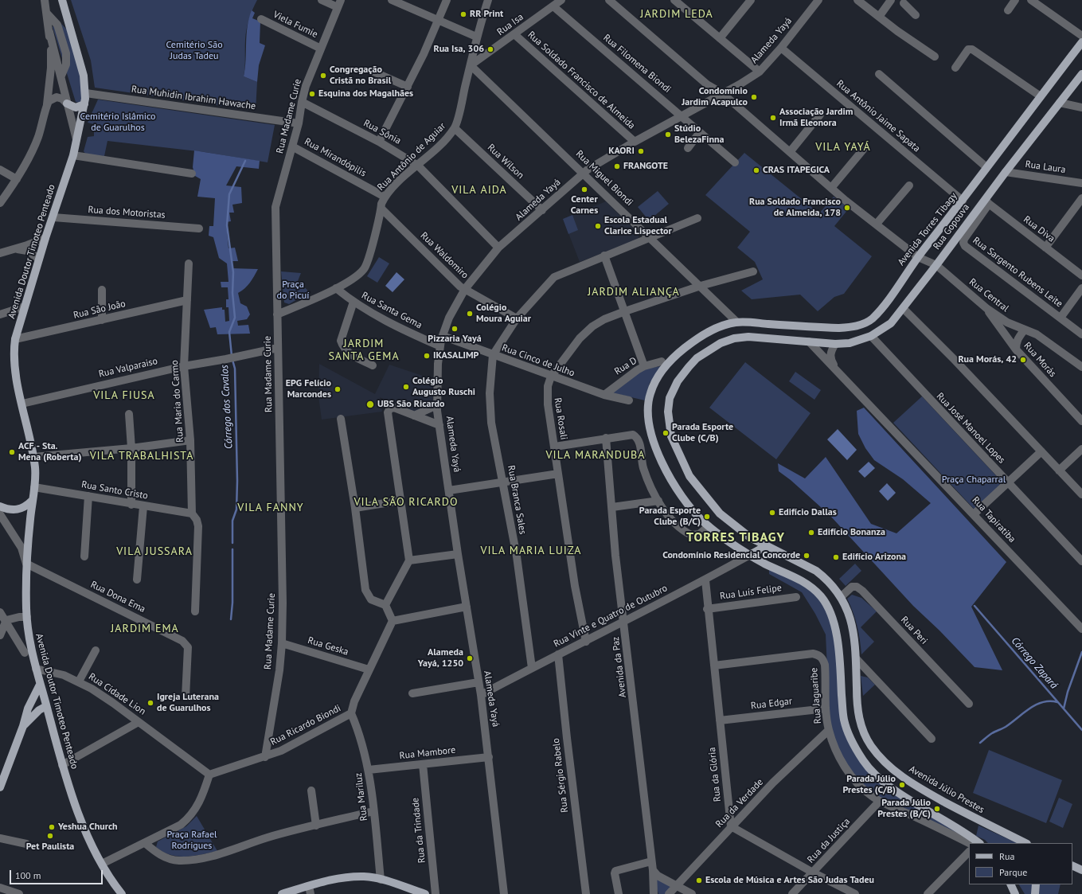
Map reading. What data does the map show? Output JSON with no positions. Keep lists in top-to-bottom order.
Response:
{
  "streets": {
    "main road": [
      "Rua Gopouva",
      "Avenida Torres Tibagy",
      "Avenida Doutor Timoteo Penteado",
      "Avenida Júlio Prestes"
    ],
    "street": [
      "Viela Fumie",
      "Rua Isa",
      "Alameda Yayá",
      "Rua Filomena Biondi",
      "Rua Soldado Francisco de Almeida",
      "Rua Muhidin Ibrahim Hawache",
      "Rua Madame Curie",
      "Rua Antônio Jaime Sapata",
      "Rua Sônia",
      "Rua Antônio de Aguiar",
      "Rua Mirandópilis",
      "Rua Wilson",
      "Rua Laura",
      "Rua Miguel Biondi",
      "Rua dos Motoristas",
      "Rua Diva",
      "Rua Waldomiro",
      "Rua Sargento Rubens Leite",
      "Rua Central",
      "Rua São João",
      "Rua Santa Gema",
      "Rua Morás",
      "Rua Cinco de Julho",
      "Rua D",
      "Rua Valparaiso",
      "Rua Maria do Carmo",
      "Rua Rosali",
      "Rua José Manoel Lopes",
      "Rua Santo Cristo",
      "Rua Branca Sales",
      "Rua Tapiratiba",
      "Rua Luís Felipe",
      "Rua Dona Ema",
      "Rua Vinte e Quatro de Outubro",
      "Rua Peri",
      "Rua Geska",
      "Avenida da Paz",
      "Rua Cidade Lion",
      "Rua Jaguaribe",
      "Rua Edgar",
      "Rua Ricardo Biondi",
      "Rua Mambore",
      "Rua da Glória",
      "Rua Sérgio Rabelo",
      "Rua Mariluz",
      "Rua da Verdade",
      "Rua da Trindade",
      "Rua da Justiça"
    ]
  },
  "crossings": [
    ["Viela Fumie", "Rua Madame Curie"],
    ["Rua Isa", "Rua Filomena Biondi"],
    ["Rua Isa", "Rua Soldado Francisco de Almeida"],
    ["Rua Isa", "Rua Antônio de Aguiar"],
    ["Rua Isa", "Rua Miguel Biondi"],
    ["Alameda Yayá", "Rua Filomena Biondi"],
    ["Alameda Yayá", "Rua Soldado Francisco de Almeida"],
    ["Alameda Yayá", "Rua Antônio Jaime Sapata"],
    ["Alameda Yayá", "Rua Sônia"],
    ["Alameda Yayá", "Rua Wilson"],
    ["Alameda Yayá", "Rua Miguel Biondi"],
    ["Alameda Yayá", "Rua Waldomiro"],
    ["Alameda Yayá", "Rua Santa Gema"],
    ["Alameda Yayá", "Rua Cinco de Julho"],
    ["Alameda Yayá", "Rua Vinte e Quatro de Outubro"],
    ["Alameda Yayá", "Rua Mambore"],
    ["Rua Muhidin Ibrahim Hawache", "Rua Madame Curie"],
    ["Rua Muhidin Ibrahim Hawache", "Avenida Doutor Timoteo Penteado"],
    ["Rua Madame Curie", "Rua Sônia"],
    ["Rua Madame Curie", "Rua Antônio de Aguiar"],
    ["Rua Madame Curie", "Rua Mirandópilis"],
    ["Rua Madame Curie", "Rua Valparaiso"],
    ["Rua Madame Curie", "Rua Geska"],
    ["Rua Madame Curie", "Rua Ricardo Biondi"],
    ["Rua Antônio Jaime Sapata", "Avenida Torres Tibagy"],
    ["Rua Sônia", "Rua Antônio de Aguiar"],
    ["Rua Antônio de Aguiar", "Rua Mirandópilis"],
    ["Rua Antônio de Aguiar", "Rua Wilson"],
    ["Rua Antônio de Aguiar", "Rua Miguel Biondi"],
    ["Rua Antônio de Aguiar", "Rua Waldomiro"],
    ["Rua Antônio de Aguiar", "Rua Santa Gema"],
    ["Rua Laura", "Rua Gopouva"],
    ["Rua Miguel Biondi", "Avenida Torres Tibagy"],
    ["Rua Miguel Biondi", "Rua Rosali"],
    ["Rua dos Motoristas", "Avenida Doutor Timoteo Penteado"],
    ["Rua Gopouva", "Rua Diva"],
    ["Rua Gopouva", "Rua Sargento Rubens Leite"],
    ["Rua Gopouva", "Rua Central"],
    ["Rua Gopouva", "Rua José Manoel Lopes"],
    ["Rua Gopouva", "Rua Tapiratiba"],
    ["Rua Gopouva", "Avenida Júlio Prestes"],
    ["Avenida Torres Tibagy", "Rua Central"],
    ["Rua Diva", "Rua Sargento Rubens Leite"],
    ["Avenida Doutor Timoteo Penteado", "Rua São João"],
    ["Avenida Doutor Timoteo Penteado", "Rua Valparaiso"],
    ["Avenida Doutor Timoteo Penteado", "Rua Santo Cristo"],
    ["Avenida Doutor Timoteo Penteado", "Rua Dona Ema"],
    ["Avenida Doutor Timoteo Penteado", "Rua Cidade Lion"],
    ["Rua Central", "Rua Morás"],
    ["Rua São João", "Rua Maria do Carmo"],
    ["Rua Cinco de Julho", "Rua D"],
    ["Rua Cinco de Julho", "Rua Rosali"],
    ["Rua Cinco de Julho", "Rua Branca Sales"],
    ["Rua Valparaiso", "Rua Maria do Carmo"],
    ["Rua Maria do Carmo", "Rua Santo Cristo"],
    ["Rua Rosali", "Rua Vinte e Quatro de Outubro"],
    ["Rua Branca Sales", "Rua Vinte e Quatro de Outubro"],
    ["Rua Tapiratiba", "Avenida Júlio Prestes"],
    ["Rua Luís Felipe", "Rua da Glória"],
    ["Rua Vinte e Quatro de Outubro", "Avenida da Paz"],
    ["Rua Vinte e Quatro de Outubro", "Rua da Glória"],
    ["Rua Vinte e Quatro de Outubro", "Rua Sérgio Rabelo"],
    ["Rua Peri", "Avenida Júlio Prestes"],
    ["Rua Geska", "Rua Ricardo Biondi"],
    ["Rua Cidade Lion", "Rua Ricardo Biondi"],
    ["Rua Jaguaribe", "Rua Edgar"],
    ["Rua Jaguaribe", "Rua da Glória"],
    ["Rua Jaguaribe", "Rua da Verdade"],
    ["Rua Jaguaribe", "Rua da Justiça"],
    ["Rua Edgar", "Rua da Glória"],
    ["Rua Ricardo Biondi", "Rua Mariluz"],
    ["Rua Mambore", "Rua Mariluz"],
    ["Rua Mambore", "Rua da Trindade"],
    ["Rua da Glória", "Rua da Verdade"]
  ],
  "districts": [
    "JARDIM LEDA",
    "VILA YAYÁ",
    "VILA AIDA",
    "JARDIM ALIANÇA",
    "JARDIM SANTA GEMA",
    "VILA FIUSA",
    "VILA MARANDUBA",
    "VILA TRABALHISTA",
    "VILA SÃO RICARDO",
    "VILA FANNY",
    "TORRES TIBAGY",
    "VILA MARIA LUIZA",
    "VILA JUSSARA",
    "JARDIM EMA"
  ],
  "water": ["Córrego dos Cavalos", "Córrego Zapará"],
  "parks": [
    "Cemitério São Judas Tadeu",
    "Cemitério Islâmico de Guarulhos",
    "Praça do Picuí",
    "Praça Chaparral",
    "Praça Rafael Rodrigues"
  ],
  "places": [
    "RR Print",
    "Rua Isa, 306",
    "Congregação Cristã no Brasil",
    "Esquina dos Magalhães",
    "Condomínio Jardim Acapulco",
    "Associação Jardim Irmã Eleonora",
    "Stúdio BelezaFinna",
    "KAORI",
    "FRANGOTE",
    "CRAS ITAPEGICA",
    "Center Carnes",
    "Rua Soldado Francisco de Almeida, 178",
    "Escola Estadual Clarice Lispector",
    "Colégio Moura Aguiar",
    "Pizzaria Yayá",
    "IKASALIMP",
    "Rua Morás, 42",
    "Colégio Augusto Ruschi",
    "EPG Felício Marcondes",
    "UBS São Ricardo",
    "Parada Esporte Clube (C/B)",
    "ACF - Sta. Mena (Roberta)",
    "Edifício Dallas",
    "Parada Esporte Clube (B/C)",
    "Edifício Bonanza",
    "Condomínio Residencial Concorde",
    "Edifício Arizona",
    "Alameda Yayá, 1250",
    "Igreja Luterana de Guarulhos",
    "Parada Júlio Prestes (C/B)",
    "Parada Júlio Prestes (B/C)",
    "Yeshua Church",
    "Pet Paulista",
    "Escola de Música e Artes São Judas Tadeu"
  ],
  "legend": ["Rua", "Parque"],
  "scale_bar": "100 m"
}
